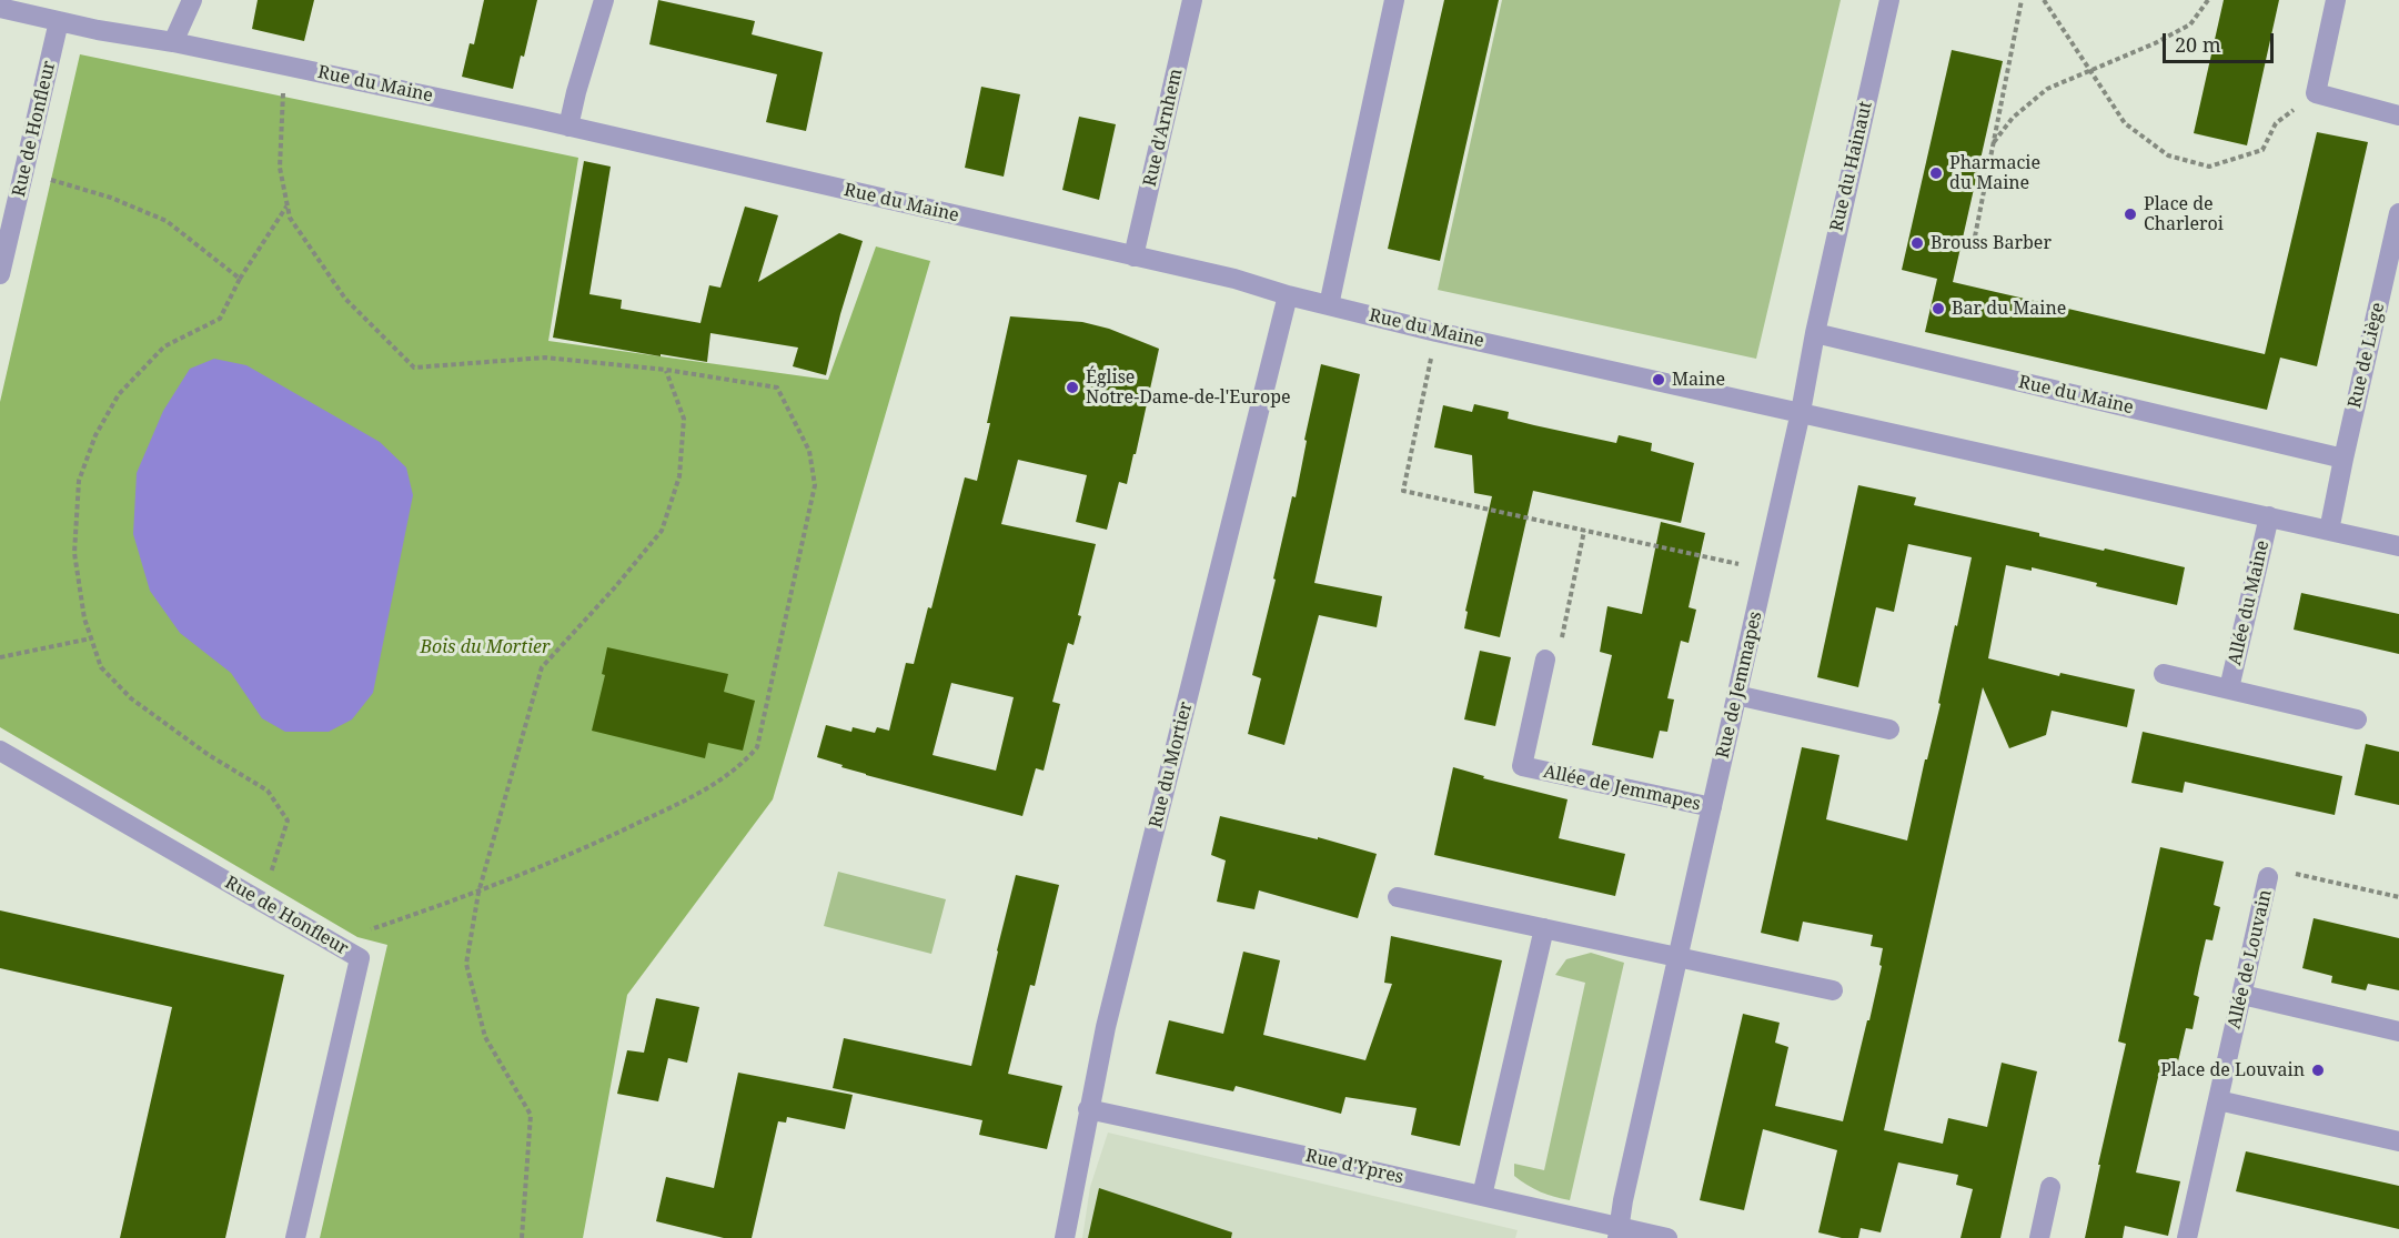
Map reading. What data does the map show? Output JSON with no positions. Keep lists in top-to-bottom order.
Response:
{
  "streets": {
    "street": [
      "Rue du Maine",
      "Rue d'Arnhem",
      "Rue de Honfleur",
      "Rue du Hainaut",
      "Rue de Liège",
      "Allée du Maine",
      "Rue de Jemmapes",
      "Rue du Mortier",
      "Allée de Jemmapes",
      "Allée de Louvain",
      "Rue d'Ypres"
    ]
  },
  "crossings": [
    ["Rue du Maine", "Rue d'Arnhem"],
    ["Rue du Maine", "Rue de Honfleur"],
    ["Rue du Maine", "Rue du Hainaut"],
    ["Rue du Maine", "Rue de Liège"],
    ["Rue du Maine", "Allée du Maine"],
    ["Rue du Maine", "Rue de Jemmapes"],
    ["Rue du Maine", "Rue du Mortier"],
    ["Rue de Jemmapes", "Allée de Jemmapes"],
    ["Rue de Jemmapes", "Rue d'Ypres"],
    ["Rue du Mortier", "Rue d'Ypres"]
  ],
  "parks": ["Bois du Mortier"],
  "places": [
    "Pharmacie du Maine",
    "Place de Charleroi",
    "Brouss Barber",
    "Bar du Maine",
    "Maine",
    "Église Notre-Dame-de-l'Europe",
    "Place de Louvain"
  ],
  "scale_bar": "20 m"
}
